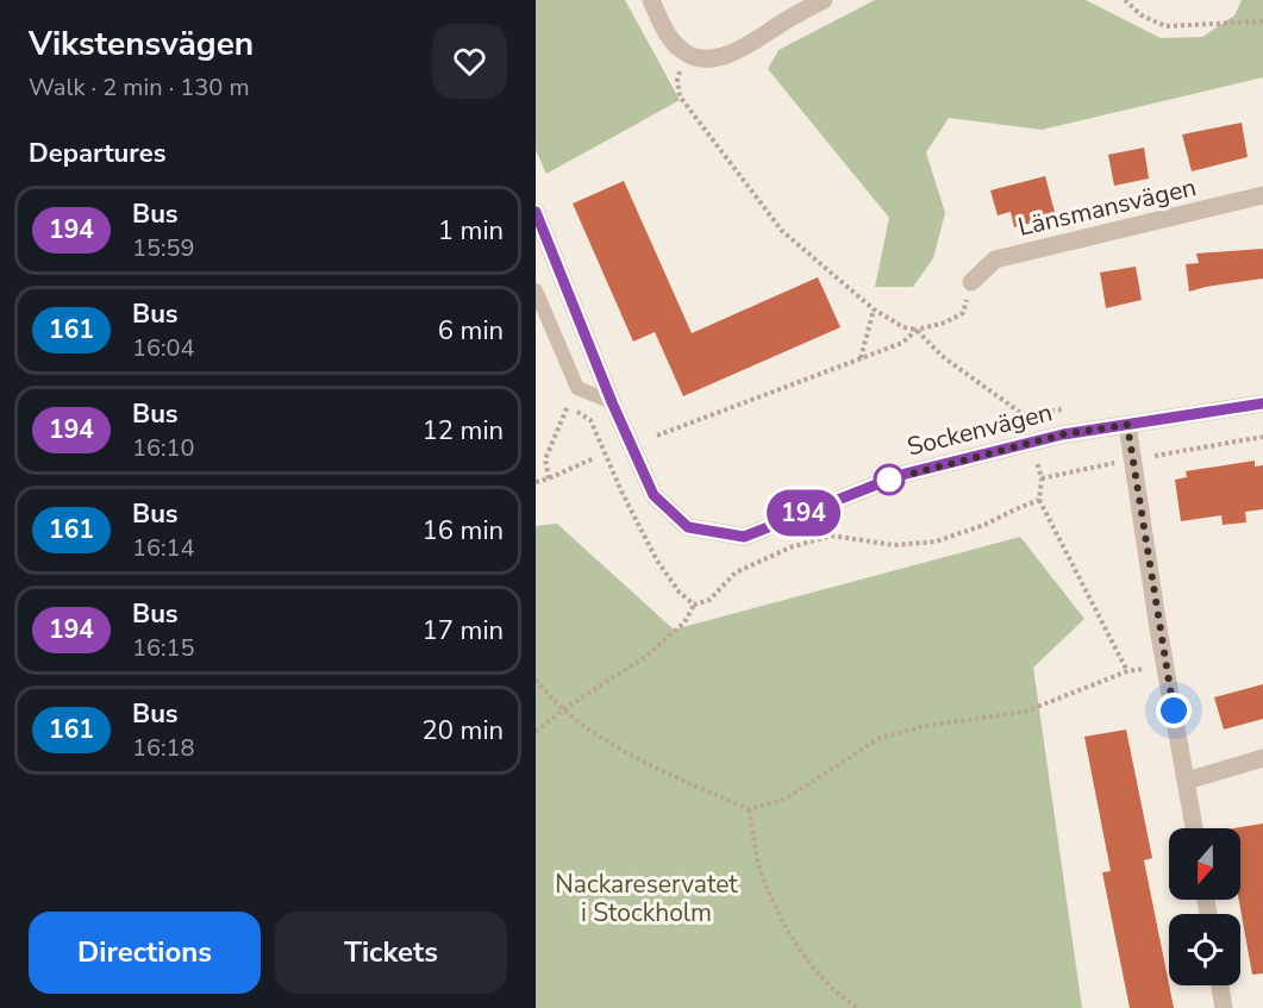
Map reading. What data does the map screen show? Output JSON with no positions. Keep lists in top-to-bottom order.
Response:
{
  "streets": {
    "street": ["Länsmansvägen", "Sockenvägen"]
  },
  "parks": ["Nackareservatet i Stockholm"],
  "lines": ["bus line 194"],
  "north": "bottom",
  "page": {
    "heading": [
      ["Vikstensvägen", "Walk · 2 min · 130 m"],
      "Departures"
    ],
    "on_map": "194",
    "list": [
      {
        "mark": "194",
        "name": "Bus",
        "note": "15:59",
        "value": "1 min"
      },
      {
        "mark": "161",
        "name": "Bus",
        "note": "16:04",
        "value": "6 min"
      },
      {
        "mark": "194",
        "name": "Bus",
        "note": "16:10",
        "value": "12 min"
      },
      {
        "mark": "161",
        "name": "Bus",
        "note": "16:14",
        "value": "16 min"
      },
      {
        "mark": "194",
        "name": "Bus",
        "note": "16:15",
        "value": "17 min"
      },
      {
        "mark": "161",
        "name": "Bus",
        "note": "16:18",
        "value": "20 min"
      }
    ],
    "buttons": ["Directions", "Tickets"]
  }
}
